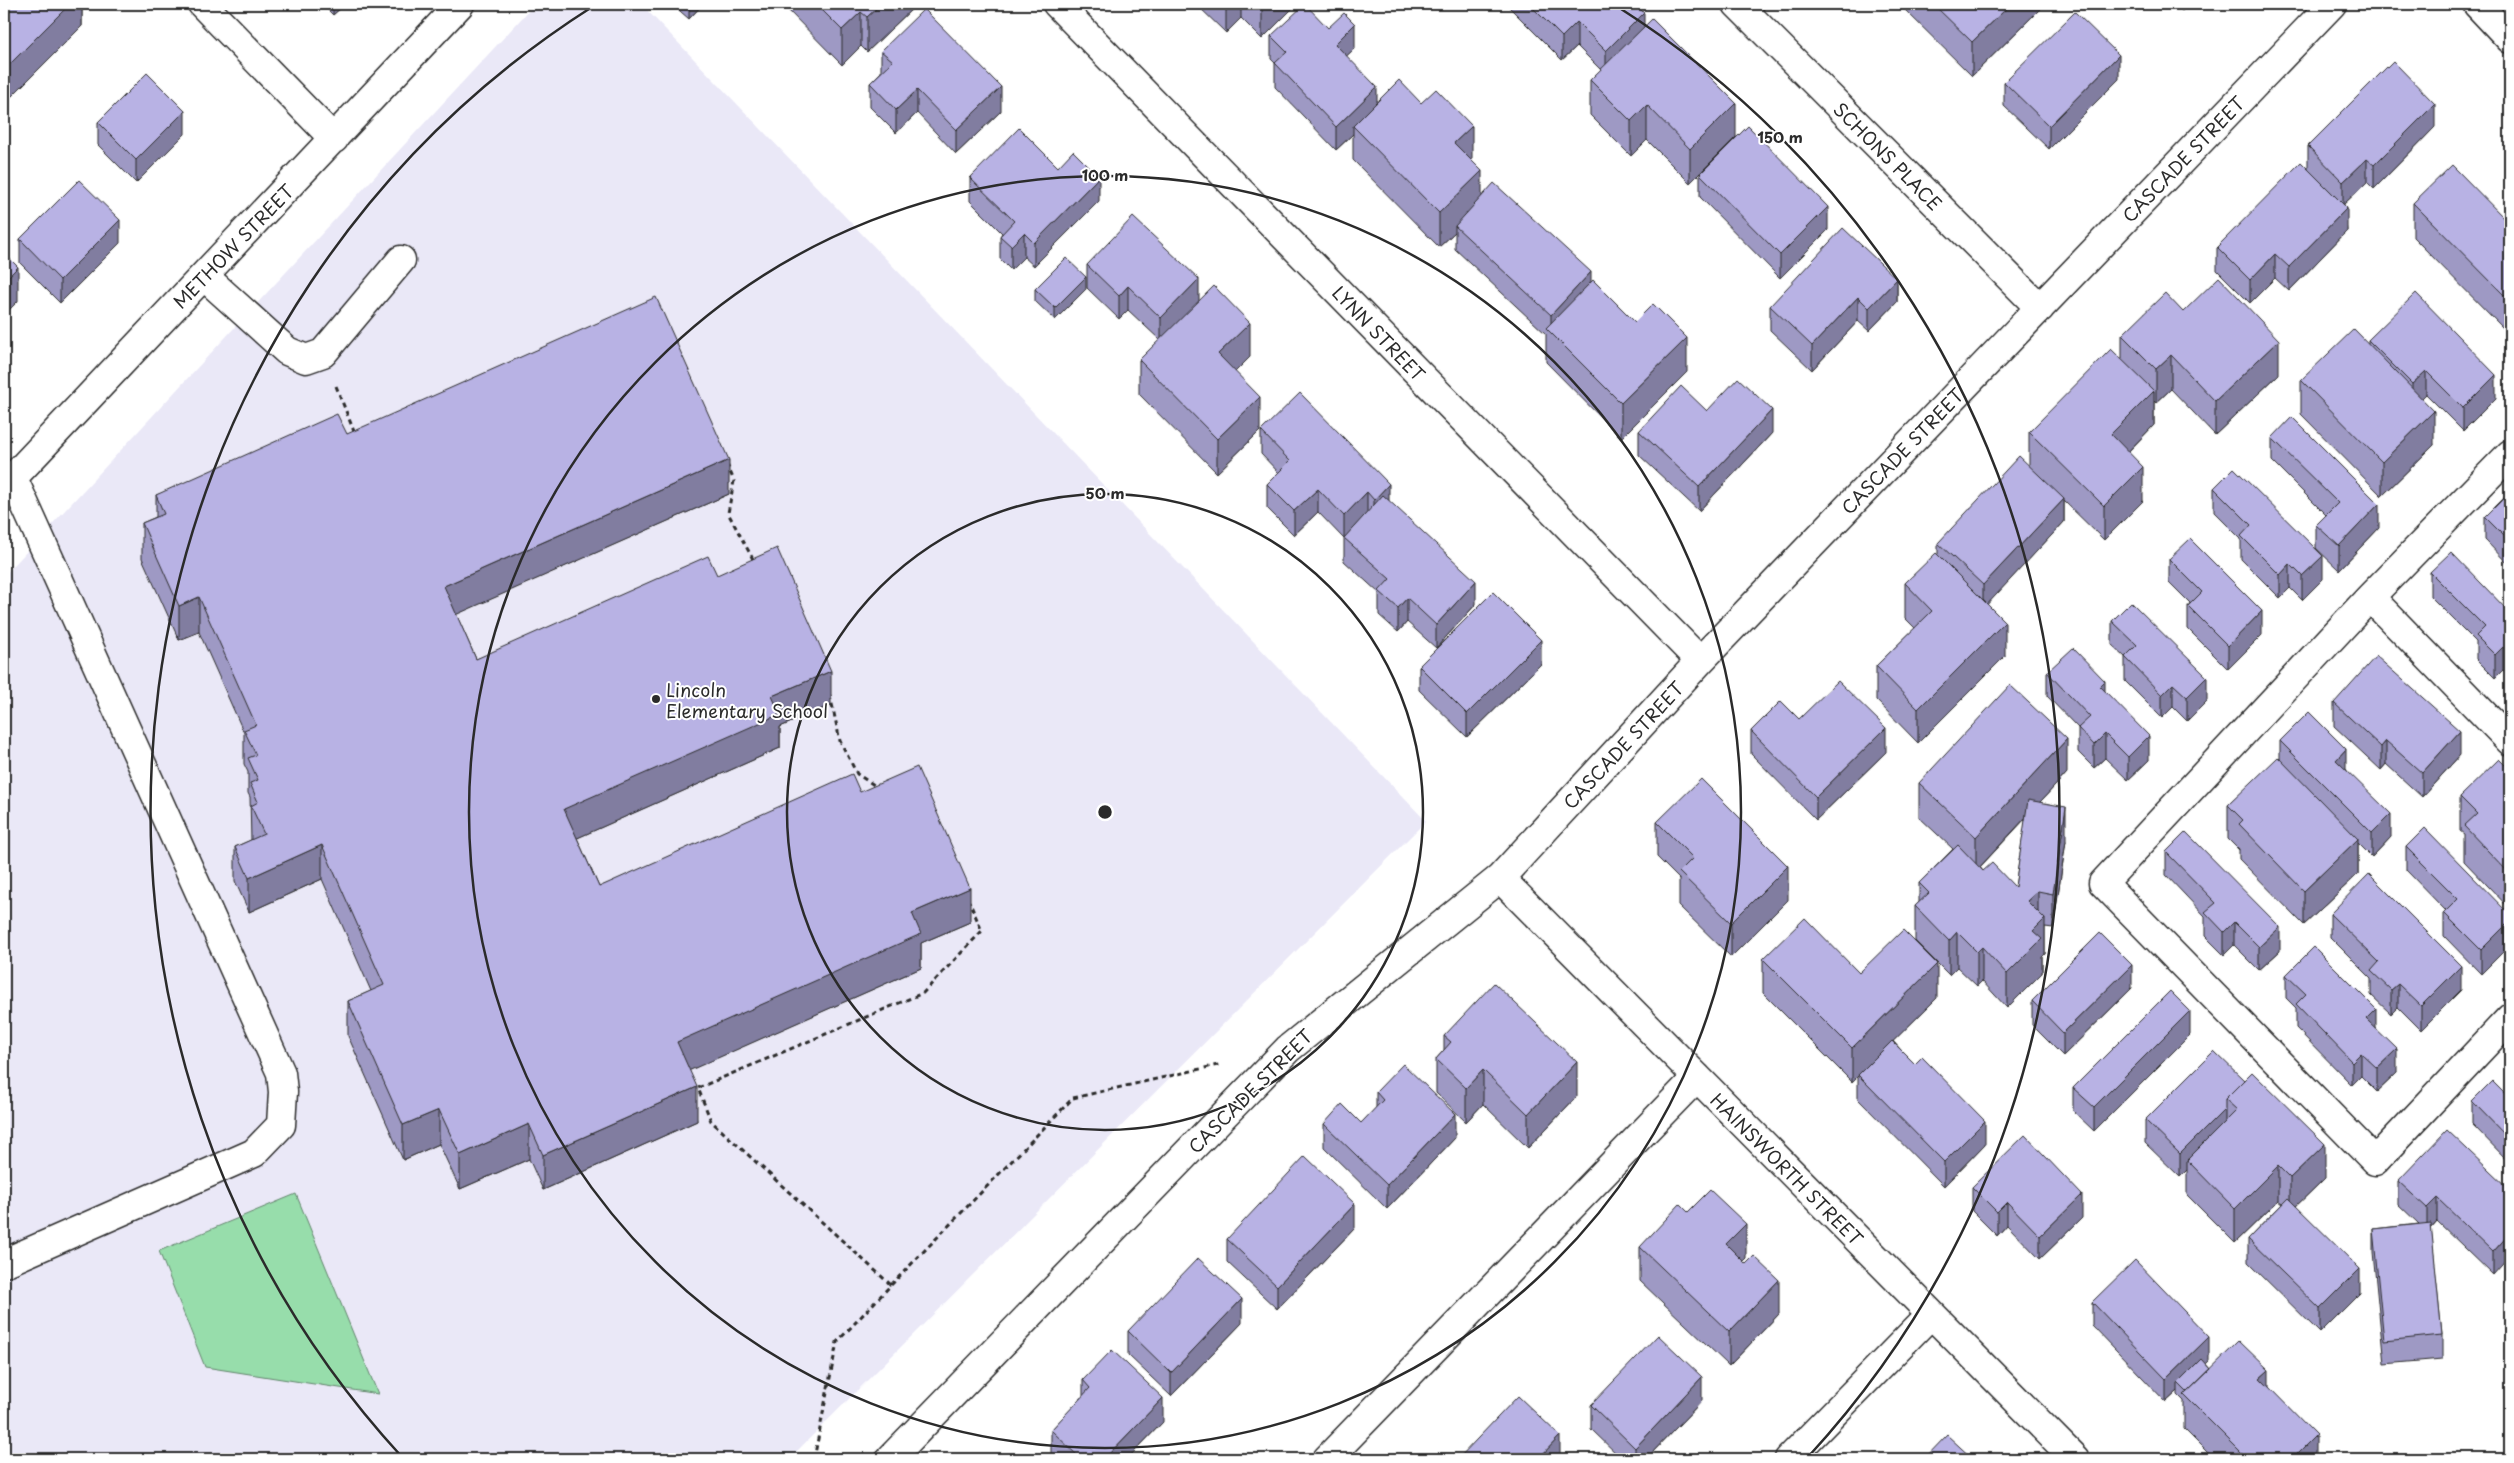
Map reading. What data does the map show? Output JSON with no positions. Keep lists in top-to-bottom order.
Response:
{
  "streets": {
    "street": [
      "SCHONS PLACE",
      "CASCADE STREET",
      "METHOW STREET",
      "LYNN STREET",
      "HAINSWORTH STREET"
    ]
  },
  "crossings": [
    ["SCHONS PLACE", "CASCADE STREET"],
    ["CASCADE STREET", "LYNN STREET"],
    ["CASCADE STREET", "HAINSWORTH STREET"]
  ],
  "places": ["Lincoln Elementary School"],
  "rings": ["150 m", "100 m", "50 m"]
}
